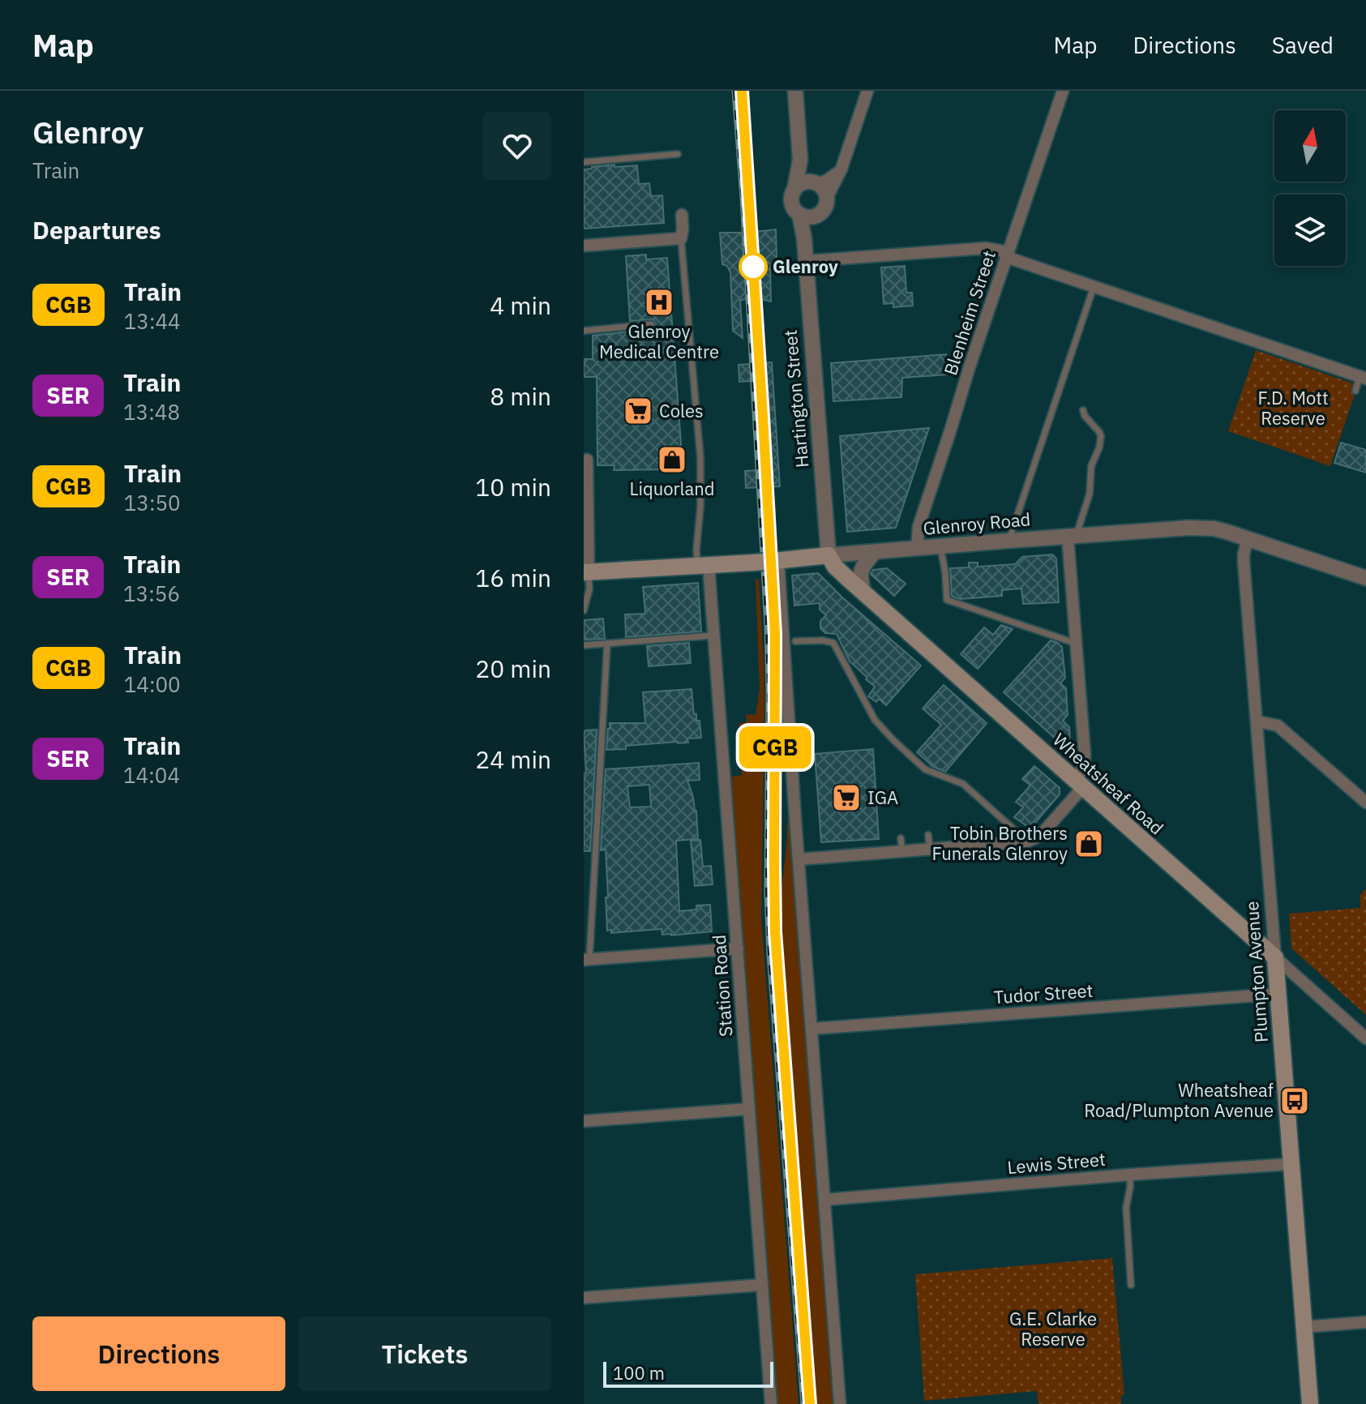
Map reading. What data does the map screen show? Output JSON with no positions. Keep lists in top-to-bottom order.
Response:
{
  "streets": {
    "main road": ["Glenroy Road", "Wheatsheaf Road", "Plumpton Avenue"],
    "street": [
      "Blenheim Street",
      "Hartington Street",
      "Station Road",
      "Tudor Street",
      "Lewis Street"
    ]
  },
  "crossings": [
    ["Blenheim Street", "Glenroy Road"],
    ["Hartington Street", "Glenroy Road"],
    ["Hartington Street", "Wheatsheaf Road"],
    ["Glenroy Road", "Wheatsheaf Road"],
    ["Glenroy Road", "Plumpton Avenue"],
    ["Glenroy Road", "Station Road"],
    ["Wheatsheaf Road", "Plumpton Avenue"],
    ["Plumpton Avenue", "Tudor Street"],
    ["Plumpton Avenue", "Lewis Street"]
  ],
  "parks": ["F.D. Mott Reserve", "G.E. Clarke Reserve"],
  "places": {
    "other": ["Glenroy"],
    "hospital": ["Glenroy Medical Centre"],
    "supermarket": ["Coles", "IGA"],
    "shop": ["Liquorland", "Tobin Brothers Funerals Glenroy"],
    "bus stop": ["Wheatsheaf Road/Plumpton Avenue"]
  },
  "scale_bar": "100 m",
  "north": "top",
  "page": {
    "header": "Map",
    "nav": ["Map", "Directions", "Saved"],
    "heading": [
      ["Glenroy", "Train"],
      "Departures"
    ],
    "on_map": "CGB",
    "list": [
      {
        "mark": "CGB",
        "name": "Train",
        "note": "13:44",
        "value": "4 min"
      },
      {
        "mark": "SER",
        "name": "Train",
        "note": "13:48",
        "value": "8 min"
      },
      {
        "mark": "CGB",
        "name": "Train",
        "note": "13:50",
        "value": "10 min"
      },
      {
        "mark": "SER",
        "name": "Train",
        "note": "13:56",
        "value": "16 min"
      },
      {
        "mark": "CGB",
        "name": "Train",
        "note": "14:00",
        "value": "20 min"
      },
      {
        "mark": "SER",
        "name": "Train",
        "note": "14:04",
        "value": "24 min"
      }
    ],
    "buttons": ["Directions", "Tickets"],
    "scale": "100 m"
  }
}
